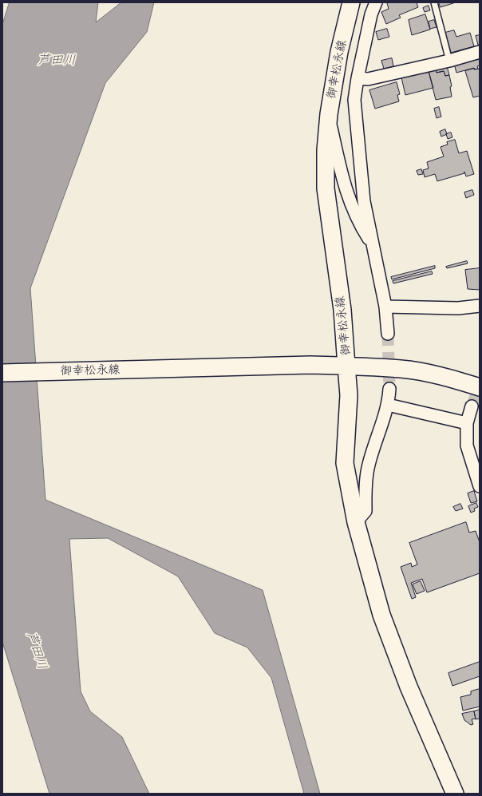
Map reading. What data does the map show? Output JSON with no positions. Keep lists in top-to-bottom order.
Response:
{
  "streets": {
    "main road": ["御幸松永線"]
  },
  "water": ["芦田川"]
}
